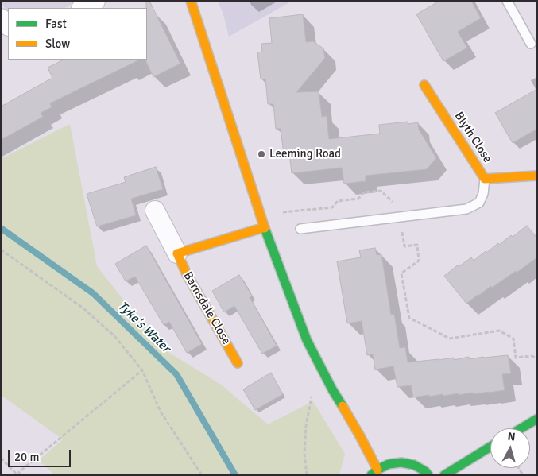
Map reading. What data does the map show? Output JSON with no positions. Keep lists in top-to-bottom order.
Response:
{
  "streets": {
    "street": ["Blyth Close", "Barnsdale Close"]
  },
  "water": ["Tyke's Water"],
  "places": ["Leeming Road"],
  "legend": ["Fast", "Slow"],
  "scale_bar": "20 m",
  "north": "top"
}
